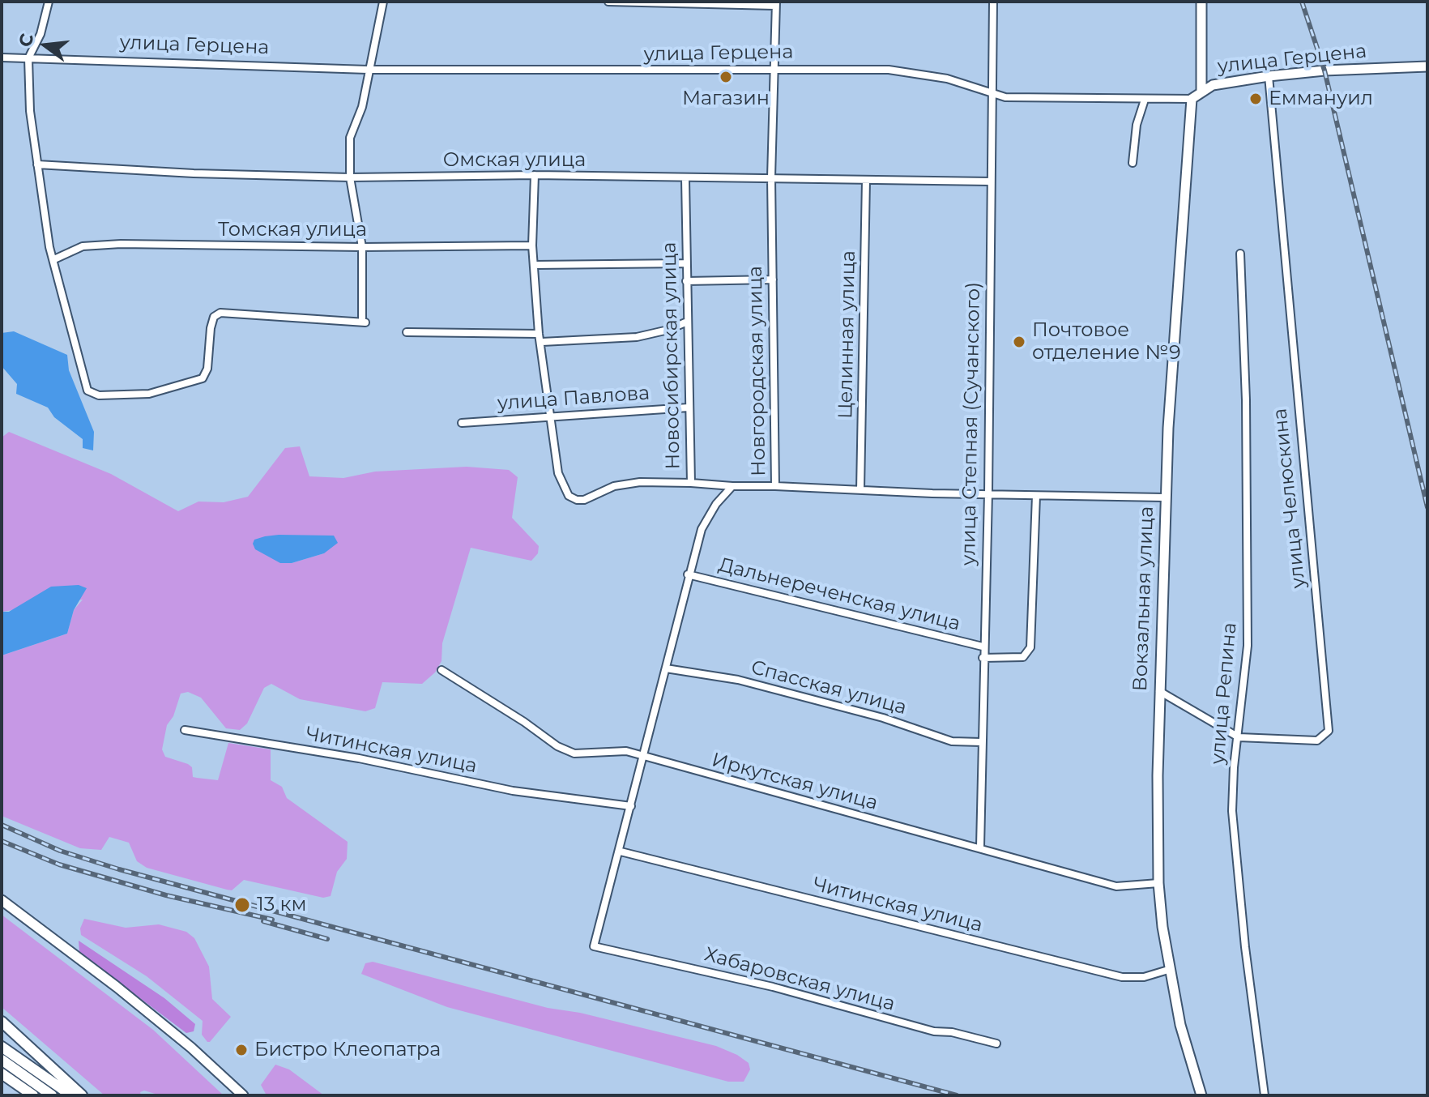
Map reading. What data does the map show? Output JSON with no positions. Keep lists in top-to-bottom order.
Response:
{
  "streets": {
    "main road": ["улица Герцена", "Вокзальная улица"],
    "street": [
      "Омская улица",
      "Томская улица",
      "Целинная улица",
      "Новосибирская улица",
      "Новгородская улица",
      "улица Павлова",
      "улица Степная (Сучанского)",
      "улица Челюскина",
      "Дальнереченская улица",
      "Спасская улица",
      "улица Репина",
      "Читинская улица",
      "Иркутская улица",
      "Хабаровская улица"
    ]
  },
  "crossings": [
    ["улица Герцена", "Новгородская улица"],
    ["улица Герцена", "улица Степная (Сучанского)"],
    ["улица Герцена", "улица Челюскина"],
    ["улица Герцена", "Вокзальная улица"],
    ["Омская улица", "Целинная улица"],
    ["Омская улица", "Новосибирская улица"],
    ["Омская улица", "Новгородская улица"],
    ["Омская улица", "улица Степная (Сучанского)"],
    ["Новосибирская улица", "улица Павлова"],
    ["Новгородская улица", "Дальнереченская улица"],
    ["Новгородская улица", "Спасская улица"],
    ["Новгородская улица", "Читинская улица"],
    ["Новгородская улица", "Иркутская улица"],
    ["Новгородская улица", "Хабаровская улица"],
    ["улица Степная (Сучанского)", "Дальнереченская улица"],
    ["улица Степная (Сучанского)", "Спасская улица"],
    ["улица Степная (Сучанского)", "Иркутская улица"],
    ["улица Челюскина", "Вокзальная улица"],
    ["улица Челюскина", "улица Репина"],
    ["Вокзальная улица", "Читинская улица"],
    ["Вокзальная улица", "Иркутская улица"]
  ],
  "places": [
    "Магазин",
    "Еммануил",
    "Почтовое отделение №9",
    "13 км",
    "Бистро Клеопатра"
  ],
  "north": "left"
}
